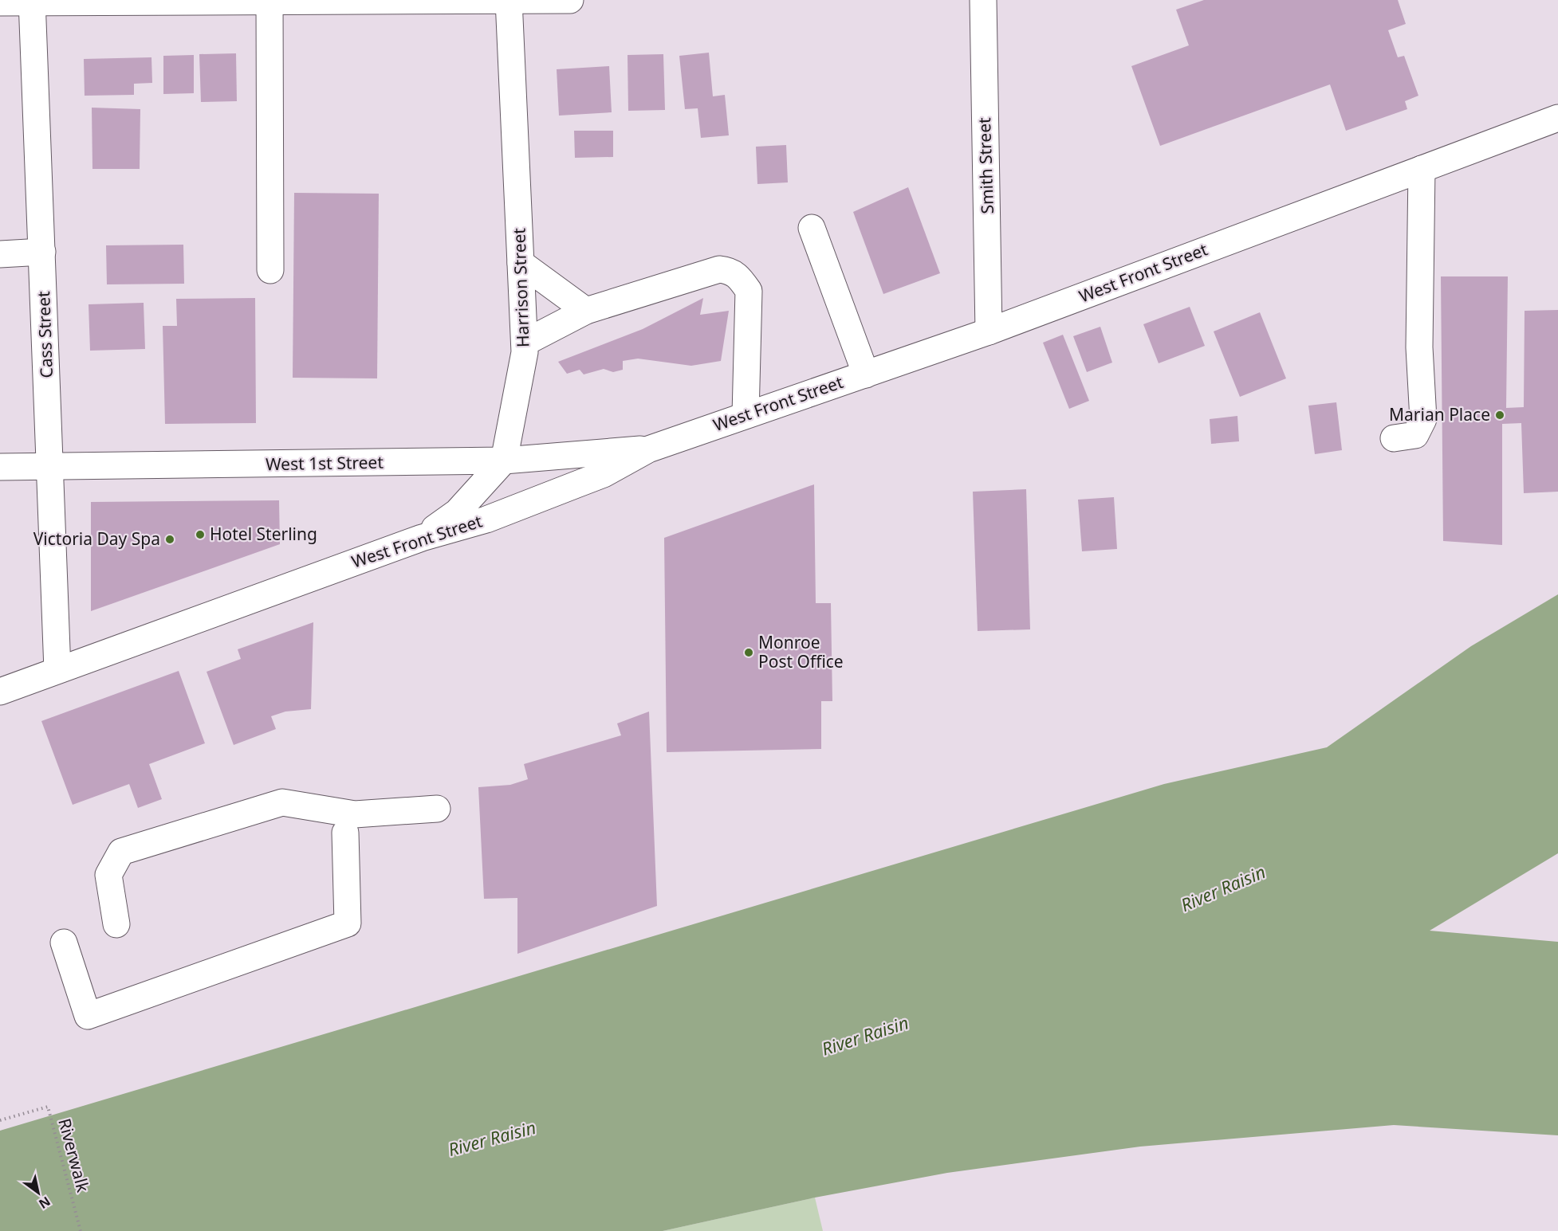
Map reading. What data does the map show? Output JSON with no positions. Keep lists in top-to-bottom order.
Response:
{
  "streets": {
    "street": [
      "Smith Street",
      "West Front Street",
      "Harrison Street",
      "Cass Street",
      "West 1st Street"
    ],
    "path": ["Riverwalk"]
  },
  "crossings": [
    ["Smith Street", "West Front Street"],
    ["West Front Street", "Cass Street"],
    ["West Front Street", "West 1st Street"],
    ["Harrison Street", "West 1st Street"],
    ["Cass Street", "West 1st Street"]
  ],
  "water": ["River Raisin"],
  "places": [
    "Marian Place",
    "Hotel Sterling",
    "Victoria Day Spa",
    "Monroe Post Office"
  ],
  "north": "bottom right"
}
